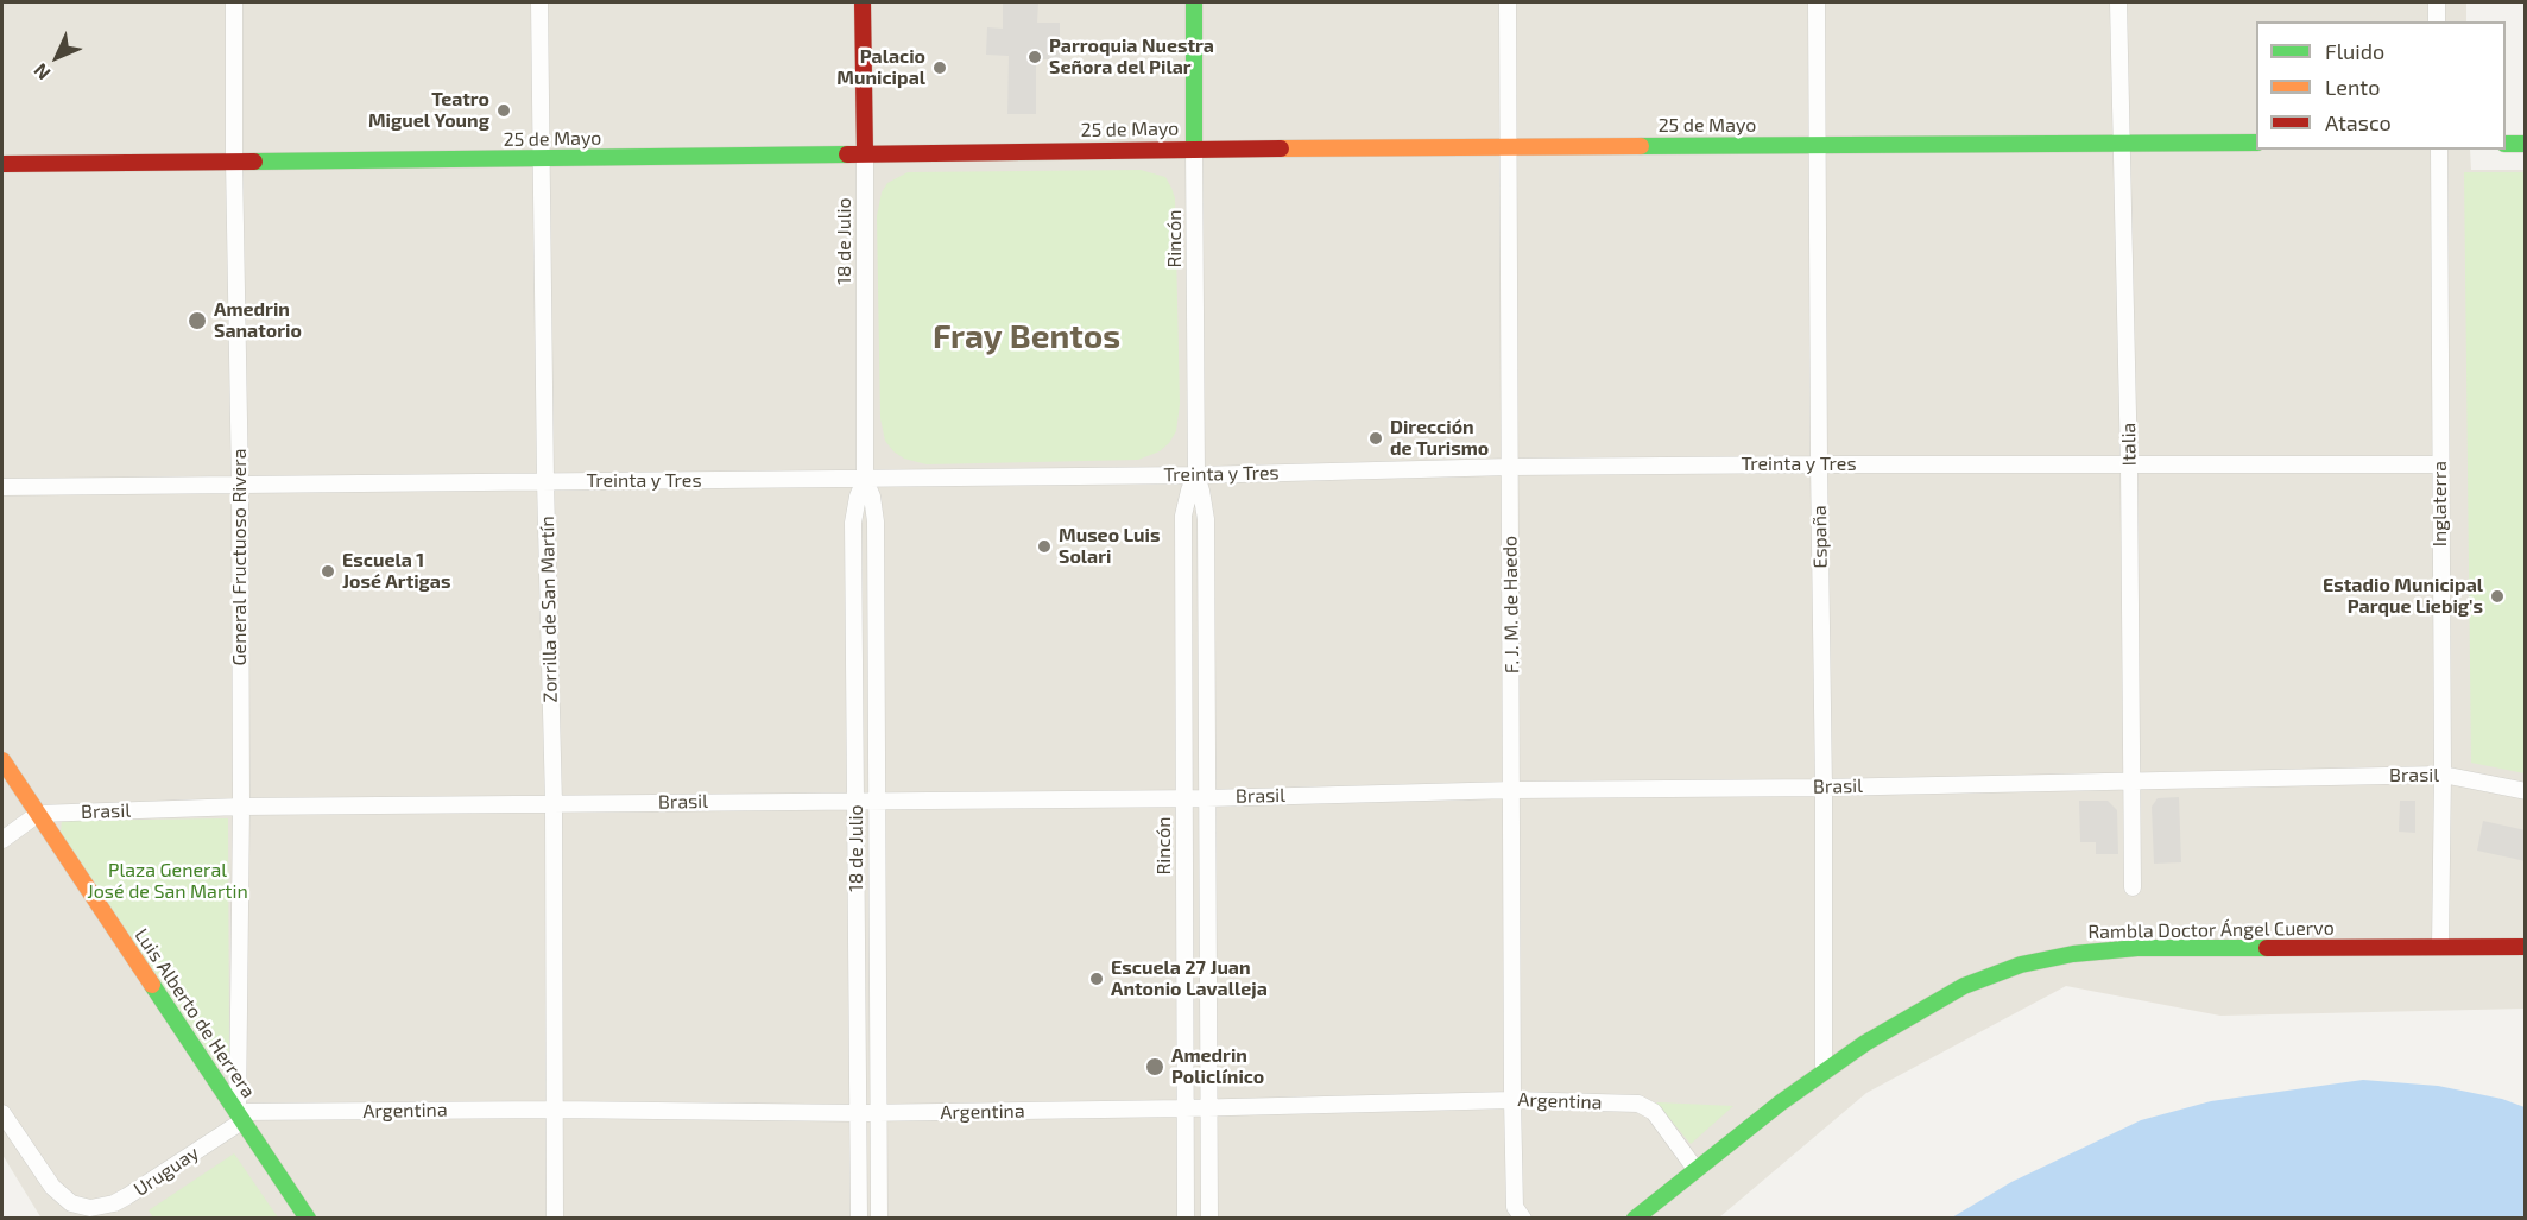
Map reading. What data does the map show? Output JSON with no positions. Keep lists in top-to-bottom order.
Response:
{
  "streets": {
    "street": [
      "25 de Mayo",
      "Rincón",
      "18 de Julio",
      "Italia",
      "Treinta y Tres",
      "Inglaterra",
      "España",
      "General Fructuoso Rivera",
      "F. J. M. de Haedo",
      "Zorrilla de San Martín",
      "Brasil",
      "Rambla Doctor Ángel Cuervo",
      "Luis Alberto de Herrera",
      "Argentina",
      "Uruguay"
    ]
  },
  "crossings": [
    ["25 de Mayo", "Rincón"],
    ["25 de Mayo", "18 de Julio"],
    ["25 de Mayo", "Italia"],
    ["25 de Mayo", "España"],
    ["25 de Mayo", "General Fructuoso Rivera"],
    ["25 de Mayo", "F. J. M. de Haedo"],
    ["25 de Mayo", "Zorrilla de San Martín"],
    ["Rincón", "Treinta y Tres"],
    ["Rincón", "Brasil"],
    ["Rincón", "Argentina"],
    ["18 de Julio", "Treinta y Tres"],
    ["18 de Julio", "Brasil"],
    ["18 de Julio", "Argentina"],
    ["Italia", "Treinta y Tres"],
    ["Italia", "Brasil"],
    ["Treinta y Tres", "Inglaterra"],
    ["Treinta y Tres", "España"],
    ["Treinta y Tres", "General Fructuoso Rivera"],
    ["Treinta y Tres", "F. J. M. de Haedo"],
    ["Treinta y Tres", "Zorrilla de San Martín"],
    ["Inglaterra", "Brasil"],
    ["Inglaterra", "Rambla Doctor Ángel Cuervo"],
    ["España", "Brasil"],
    ["España", "Rambla Doctor Ángel Cuervo"],
    ["General Fructuoso Rivera", "Brasil"],
    ["General Fructuoso Rivera", "Luis Alberto de Herrera"],
    ["General Fructuoso Rivera", "Argentina"],
    ["General Fructuoso Rivera", "Uruguay"],
    ["F. J. M. de Haedo", "Brasil"],
    ["F. J. M. de Haedo", "Argentina"],
    ["Zorrilla de San Martín", "Brasil"],
    ["Zorrilla de San Martín", "Argentina"],
    ["Brasil", "Luis Alberto de Herrera"],
    ["Rambla Doctor Ángel Cuervo", "Argentina"],
    ["Luis Alberto de Herrera", "Argentina"],
    ["Luis Alberto de Herrera", "Uruguay"],
    ["Argentina", "Uruguay"]
  ],
  "districts": ["Fray Bentos"],
  "parks": ["Plaza General José de San Martin"],
  "places": [
    "Parroquia Nuestra Señora del Pilar",
    "Palacio Municipal",
    "Teatro Miguel Young",
    "Amedrin Sanatorio",
    "Dirección de Turismo",
    "Museo Luis Solari",
    "Escuela 1 José Artigas",
    "Estadio Municipal Parque Liebig's",
    "Escuela 27 Juan Antonio Lavalleja",
    "Amedrin Policlínico"
  ],
  "legend": ["Fluido", "Lento", "Atasco"],
  "north": "bottom left"
}
